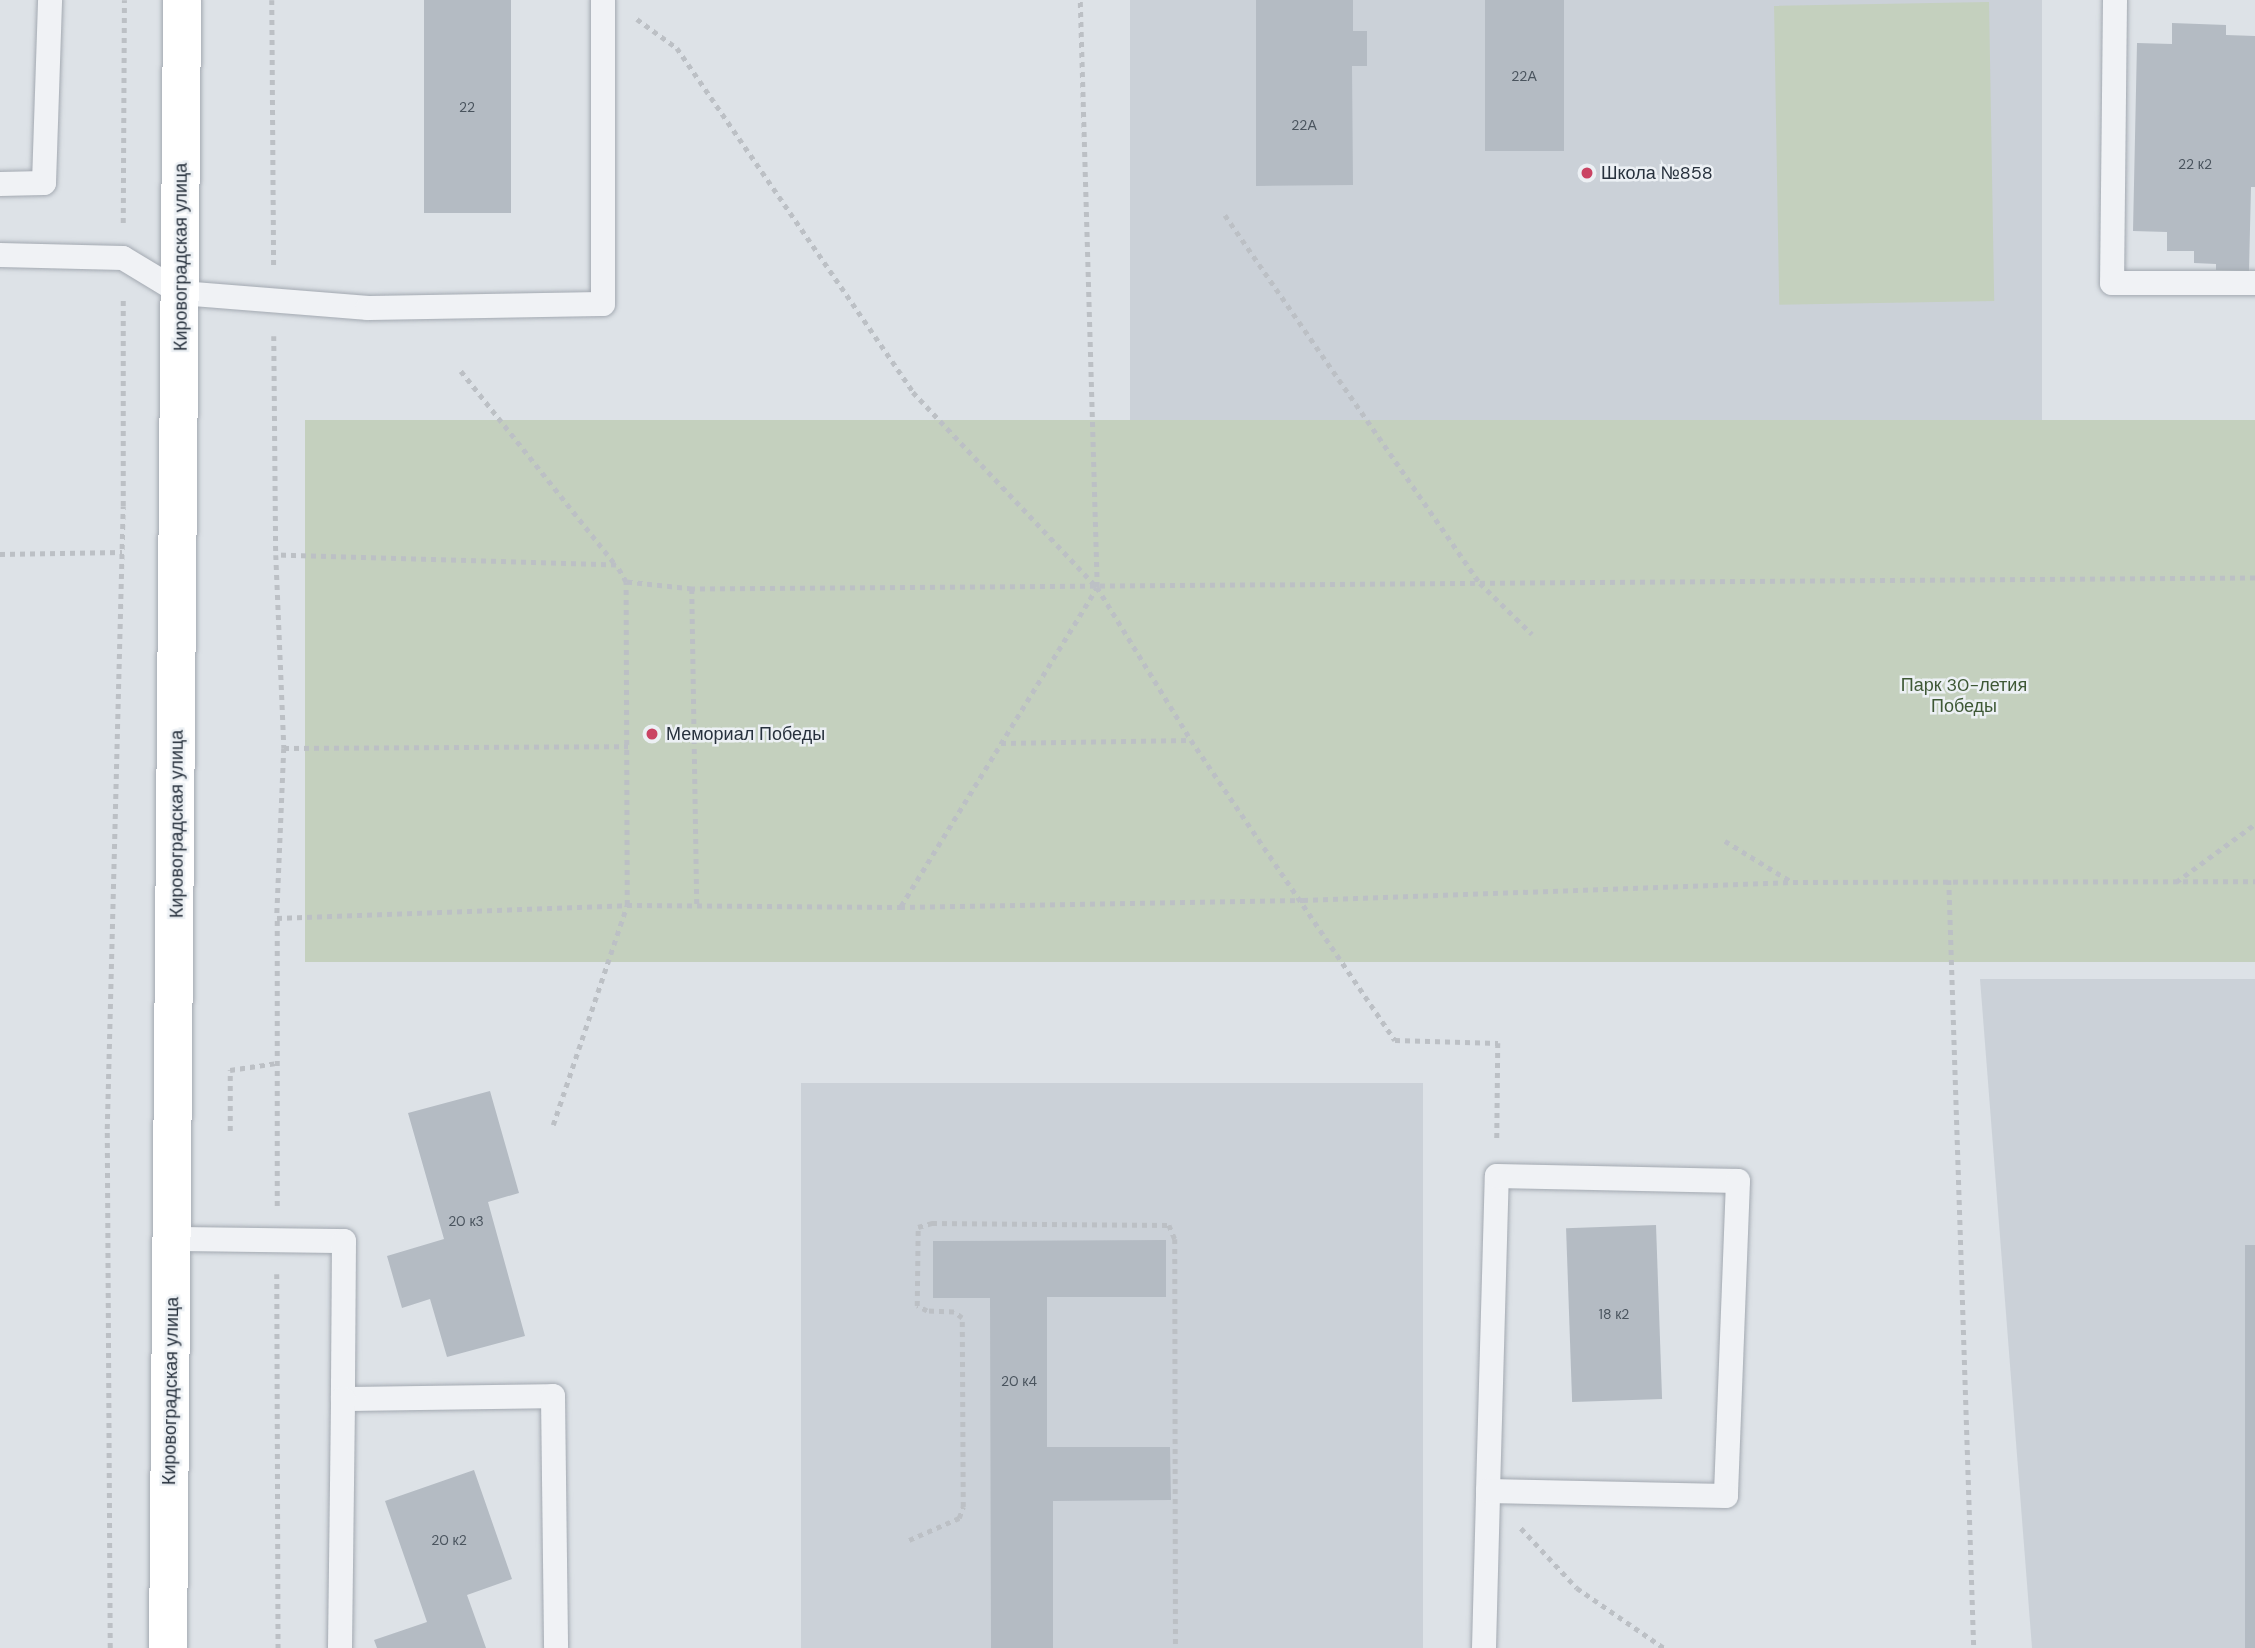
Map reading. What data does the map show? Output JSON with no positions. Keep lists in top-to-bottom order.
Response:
{
  "streets": {
    "street": ["Кировоградская улица"]
  },
  "parks": ["Парк 30-летия Победы"],
  "places": ["Школа №858", "Мемориал Победы"],
  "house_numbers": [
    "22А",
    "22",
    "22А",
    "22 к2",
    "20 к3",
    "18 к2",
    "20 к4",
    "20 к2"
  ]
}
